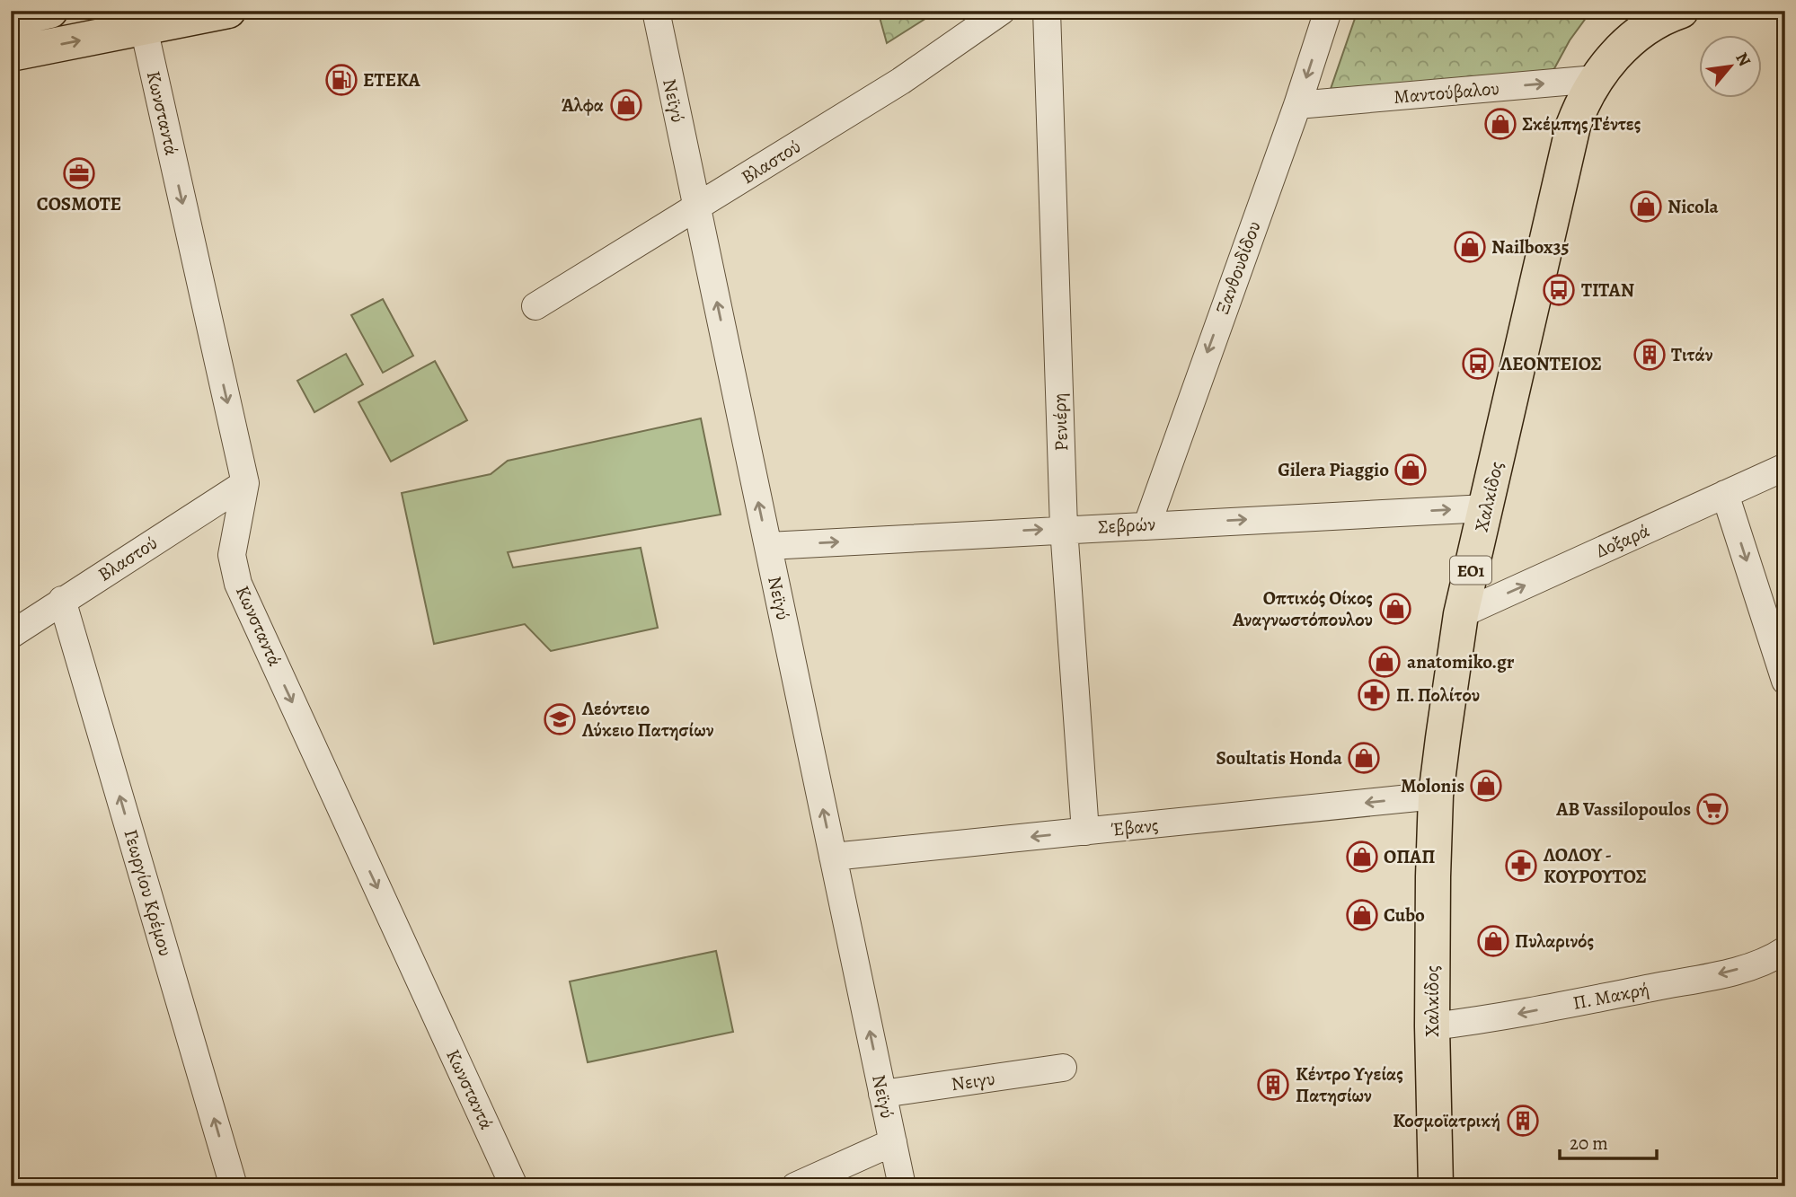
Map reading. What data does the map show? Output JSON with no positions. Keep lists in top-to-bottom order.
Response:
{
  "streets": {
    "main road": ["Χαλκίδος", "ΕΟ1"],
    "street": [
      "Μαντούβαλου",
      "Νεϊγύ",
      "Κωνσταντά",
      "Βλαστού",
      "Ξανθουδίδου",
      "Ρενιέρη",
      "Σεβρών",
      "Δοξαρά",
      "Έβανς",
      "Γεωργίου Κρέμου",
      "Π. Μακρή",
      "Νειγυ"
    ]
  },
  "crossings": [
    ["Μαντούβαλου", "Ξανθουδίδου"],
    ["Μαντούβαλου", "Χαλκίδος"],
    ["Νεϊγύ", "Βλαστού"],
    ["Νεϊγύ", "Σεβρών"],
    ["Νεϊγύ", "Έβανς"],
    ["Νεϊγύ", "Νειγυ"],
    ["Κωνσταντά", "Βλαστού"],
    ["Βλαστού", "Γεωργίου Κρέμου"],
    ["Ξανθουδίδου", "Σεβρών"],
    ["Ρενιέρη", "Σεβρών"],
    ["Ρενιέρη", "Έβανς"],
    ["Χαλκίδος", "Σεβρών"],
    ["Χαλκίδος", "Δοξαρά"],
    ["Χαλκίδος", "Έβανς"],
    ["Χαλκίδος", "Π. Μακρή"]
  ],
  "one_way": [
    "Μαντούβαλου",
    "Νεϊγύ",
    "Κωνσταντά",
    "Ξανθουδίδου",
    "Σεβρών",
    "Δοξαρά",
    "Έβανς",
    "Γεωργίου Κρέμου",
    "Π. Μακρή"
  ],
  "places": {
    "fuel station": ["ΕΤΕΚΑ"],
    "shop": [
      "Άλφα",
      "Σκέμπης Τέντες",
      "Nicola",
      "Nailbox35",
      "Gilera Piaggio",
      "Οπτικός Οίκος Αναγνωστόπουλου",
      "anatomiko.gr",
      "Soultatis Honda",
      "Molonis",
      "ΟΠΑΠ",
      "Cubo",
      "Πυλαρινός"
    ],
    "office": ["COSMOTE"],
    "bus stop": ["ΤΙΤΑΝ", "ΛΕΟΝΤΕΙΟΣ"],
    "building": ["Τιτάν", "Κέντρο Υγείας Πατησίων", "Κοσμοϊατρική"],
    "pharmacy": ["Π. Πολίτου", "ΛΟΛΟΥ - ΚΟΥΡΟΥΤΟΣ"],
    "school or university": ["Λεόντειο Λύκειο Πατησίων"],
    "supermarket": ["AB Vassilopoulos"]
  },
  "scale_bar": "20 m",
  "north": "top right"
}
